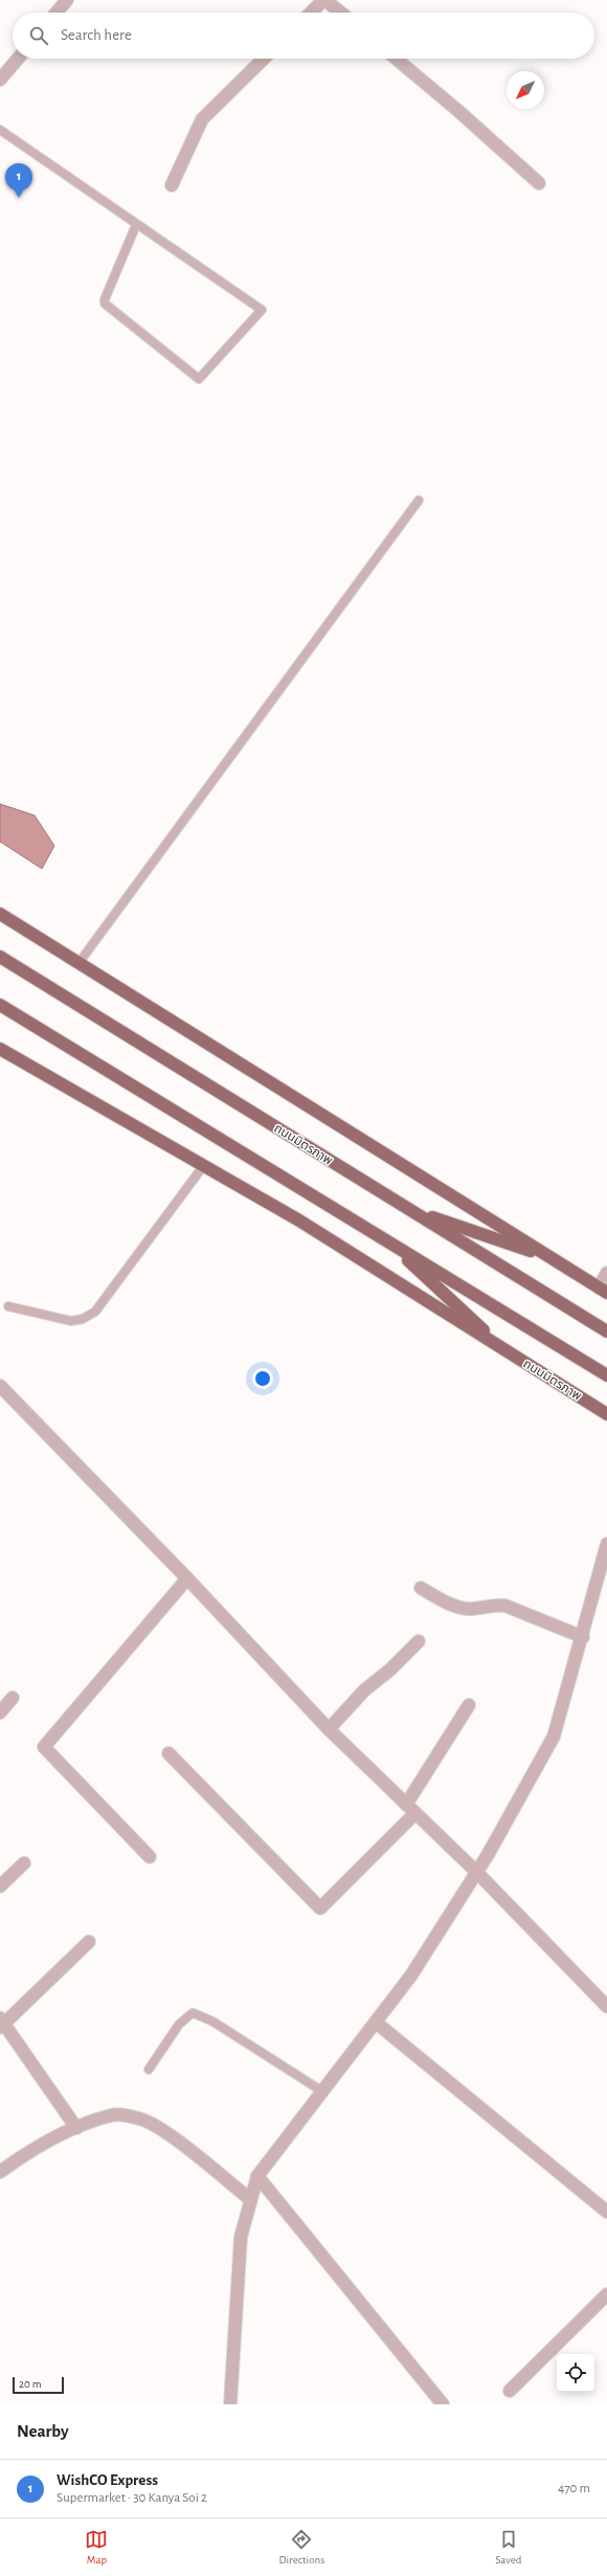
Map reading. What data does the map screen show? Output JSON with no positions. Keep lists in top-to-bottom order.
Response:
{
  "streets": {
    "highway": ["ถนนมิตรภาพ"]
  },
  "scale_bar": "20 m",
  "north": "bottom left",
  "page": {
    "search": "Search here",
    "pins": "1",
    "scale": "20 m",
    "heading": "Nearby",
    "list": [
      {
        "mark": "1",
        "name": "WishCO Express",
        "note": "Supermarket · 30 Kanya Soi 2",
        "value": "470 m"
      }
    ],
    "nav": ["Map", "Directions", "Saved"]
  }
}
